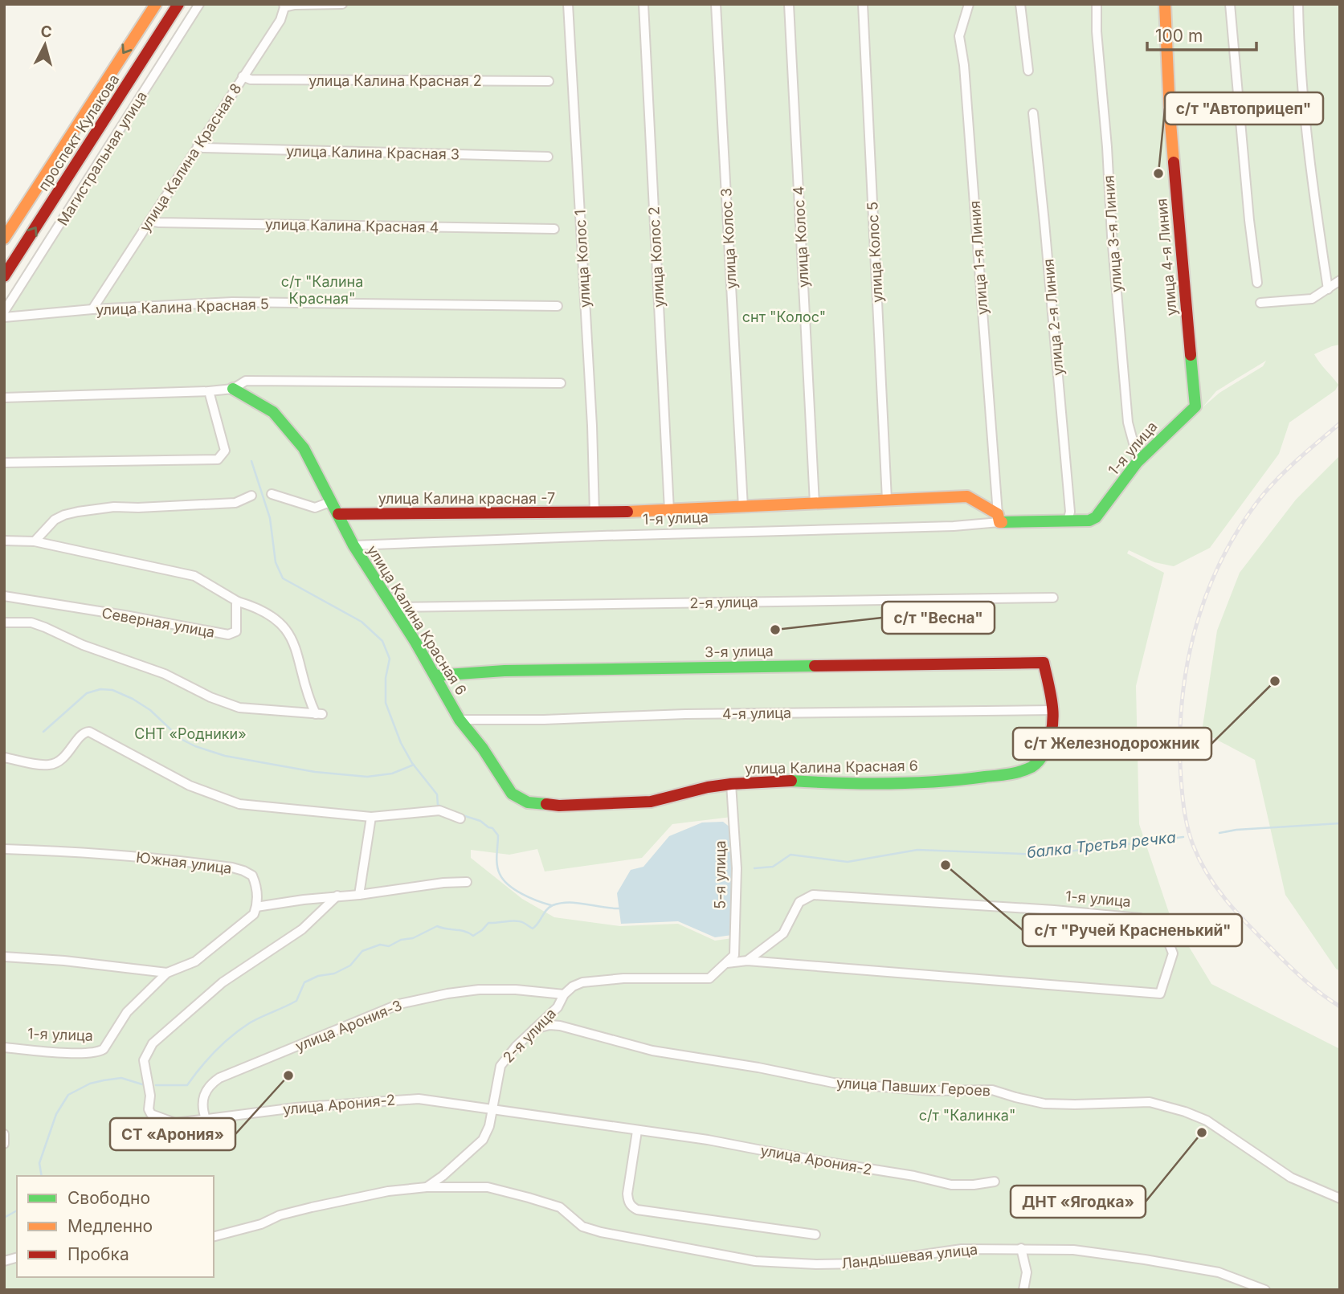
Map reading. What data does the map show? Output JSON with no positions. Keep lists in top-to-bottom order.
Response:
{
  "streets": {
    "street": [
      "улица Калина Красная 2",
      "проспект Кулакова",
      "улица Калина Красная 3",
      "улица Калина Красная 8",
      "Магистральная улица",
      "улица Калина Красная 4",
      "улица 3-я Линия",
      "улица Колос 4",
      "улица Колос 3",
      "улица Колос 5",
      "улица Колос 2",
      "улица 4-я Линия",
      "улица 1-я Линия",
      "улица Колос 1",
      "улица Калина Красная 5",
      "улица 2-я Линия",
      "1-я улица",
      "улица Калина красная -7",
      "2-я улица",
      "улица Калина Красная 6",
      "Северная улица",
      "3-я улица",
      "4-я улица",
      "Южная улица",
      "5-я улица",
      "улица Арония-3",
      "улица Павших Героев",
      "улица Арония-2",
      "Ландышевая улица"
    ]
  },
  "crossings": [
    ["улица Калина Красная 2", "улица Калина Красная 8"],
    ["улица Калина Красная 3", "улица Калина Красная 8"],
    ["улица Калина Красная 8", "улица Калина Красная 4"],
    ["улица Калина Красная 8", "улица Калина Красная 5"],
    ["Магистральная улица", "улица Калина Красная 5"],
    ["улица 3-я Линия", "1-я улица"],
    ["улица Колос 4", "1-я улица"],
    ["улица Колос 3", "1-я улица"],
    ["улица Колос 5", "1-я улица"],
    ["улица Колос 2", "1-я улица"],
    ["улица 4-я Линия", "1-я улица"],
    ["улица 1-я Линия", "1-я улица"],
    ["улица Колос 1", "1-я улица"],
    ["улица Колос 1", "улица Калина красная -7"],
    ["улица 2-я Линия", "1-я улица"],
    ["1-я улица", "улица Калина красная -7"],
    ["1-я улица", "2-я улица"],
    ["1-я улица", "улица Калина Красная 6"],
    ["1-я улица", "Южная улица"],
    ["1-я улица", "5-я улица"],
    ["улица Калина красная -7", "улица Калина Красная 6"],
    ["2-я улица", "улица Калина Красная 6"],
    ["2-я улица", "5-я улица"],
    ["2-я улица", "улица Арония-3"],
    ["2-я улица", "улица Павших Героев"],
    ["2-я улица", "улица Арония-2"],
    ["2-я улица", "Ландышевая улица"],
    ["улица Калина Красная 6", "3-я улица"],
    ["улица Калина Красная 6", "4-я улица"],
    ["улица Калина Красная 6", "5-я улица"],
    ["3-я улица", "4-я улица"],
    ["улица Арония-3", "улица Арония-2"]
  ],
  "water": ["балка Третья речка"],
  "parks": [
    "с/т \"Калина Красная\"",
    "снт \"Колос\"",
    "СНТ «Родники»",
    "с/т \"Калинка\""
  ],
  "places": [
    "с/т \"Автоприцеп\"",
    "с/т \"Весна\"",
    "с/т Железнодорожник",
    "с/т \"Ручей Красненький\"",
    "СТ «Арония»",
    "ДНТ «Ягодка»"
  ],
  "legend": ["Свободно", "Медленно", "Пробка"],
  "scale_bar": "100 m",
  "north": "top"
}
